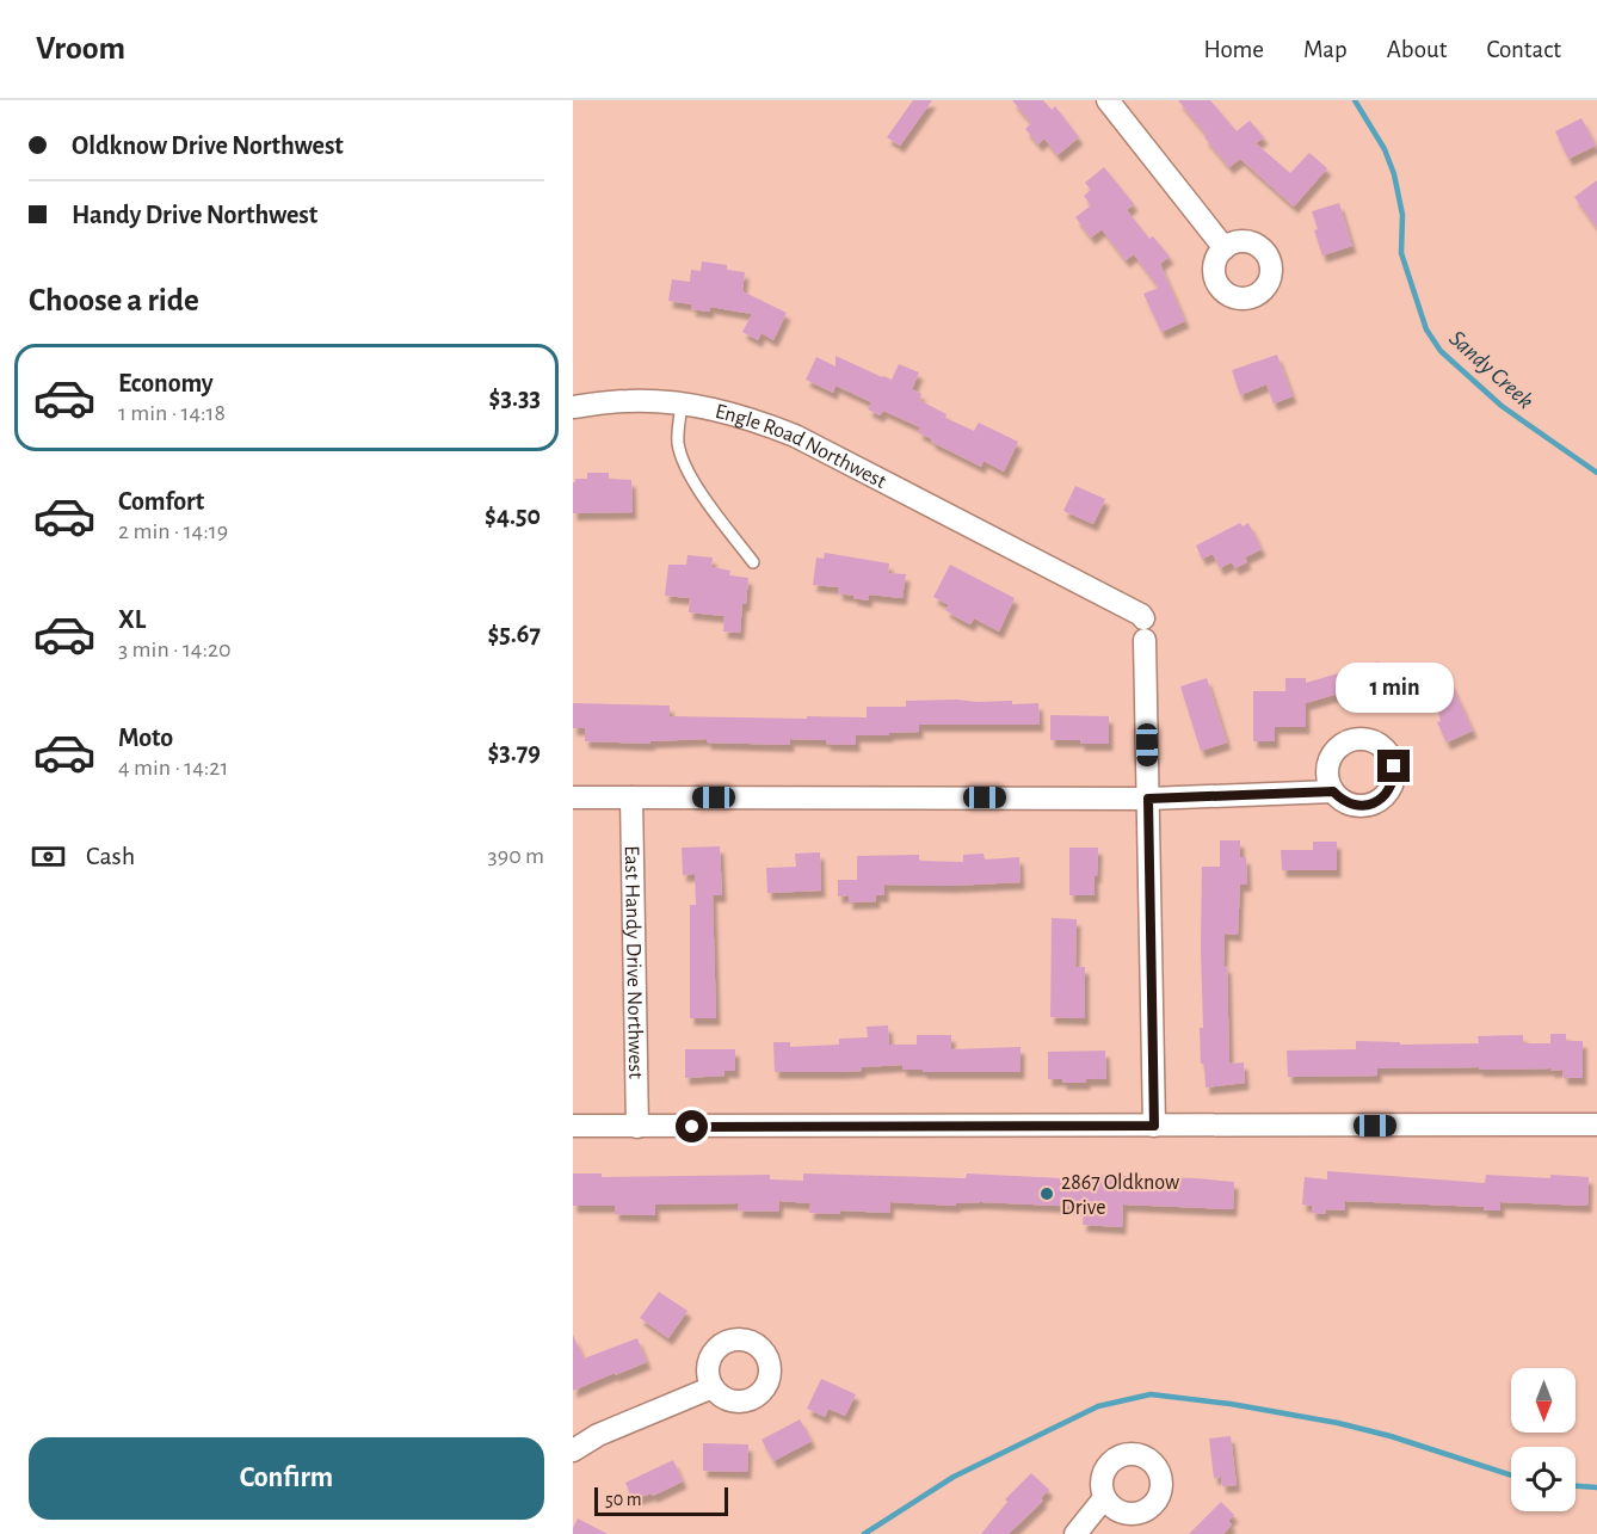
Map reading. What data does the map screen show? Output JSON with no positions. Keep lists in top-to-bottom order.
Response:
{
  "streets": {
    "street": ["Engle Road Northwest", "East Handy Drive Northwest"]
  },
  "water": ["Sandy Creek"],
  "places": ["2867 Oldknow Drive"],
  "scale_bar": "50 m",
  "north": "bottom",
  "page": {
    "header": "Vroom",
    "nav": [
      "Home",
      "Map",
      "About",
      "Contact"
    ],
    "banner": ["Oldknow Drive Northwest", "Handy Drive Northwest"],
    "heading": "Choose a ride",
    "list": [
      {
        "name": "Economy",
        "note": "1 min · 14:18",
        "value": "$3.33"
      },
      {
        "name": "Comfort",
        "note": "2 min · 14:19",
        "value": "$4.50"
      },
      {
        "name": "XL",
        "note": "3 min · 14:20",
        "value": "$5.67"
      },
      {
        "name": "Moto",
        "note": "4 min · 14:21",
        "value": "$3.79"
      }
    ],
    "bubble": "1 min",
    "pay": ["Cash", "390 m"],
    "buttons": "Confirm",
    "scale": "50 m"
  }
}
